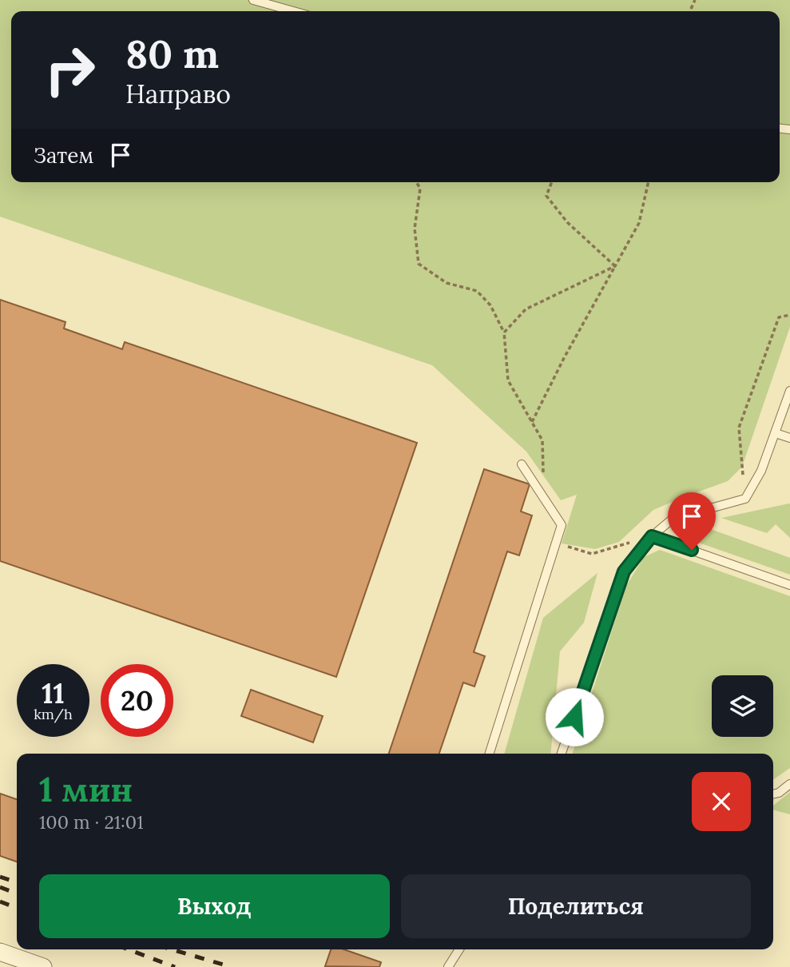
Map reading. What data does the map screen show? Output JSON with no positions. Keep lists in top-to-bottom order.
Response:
{
  "page": {
    "turn": ["80 m", "Направо"],
    "then": "Затем",
    "speed": "11 km/h",
    "limit": "20",
    "heading": ["1 мин", "100 m · 21:01"],
    "buttons": ["Выход", "Поделиться"]
  }
}
